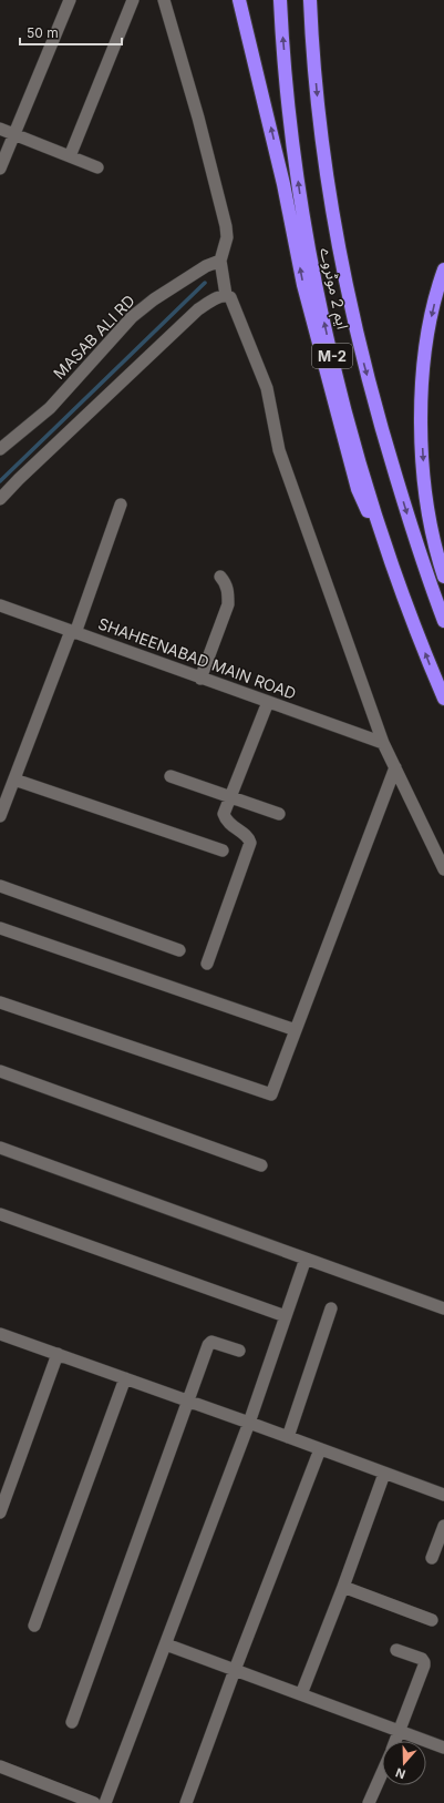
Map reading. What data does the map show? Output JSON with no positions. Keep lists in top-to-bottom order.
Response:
{
  "streets": {
    "highway": ["ایم 2 موٹروے", "M-2"],
    "street": ["MASAB ALI RD", "SHAHEENABAD MAIN ROAD"]
  },
  "scale_bar": "50 m",
  "north": "bottom"
}
